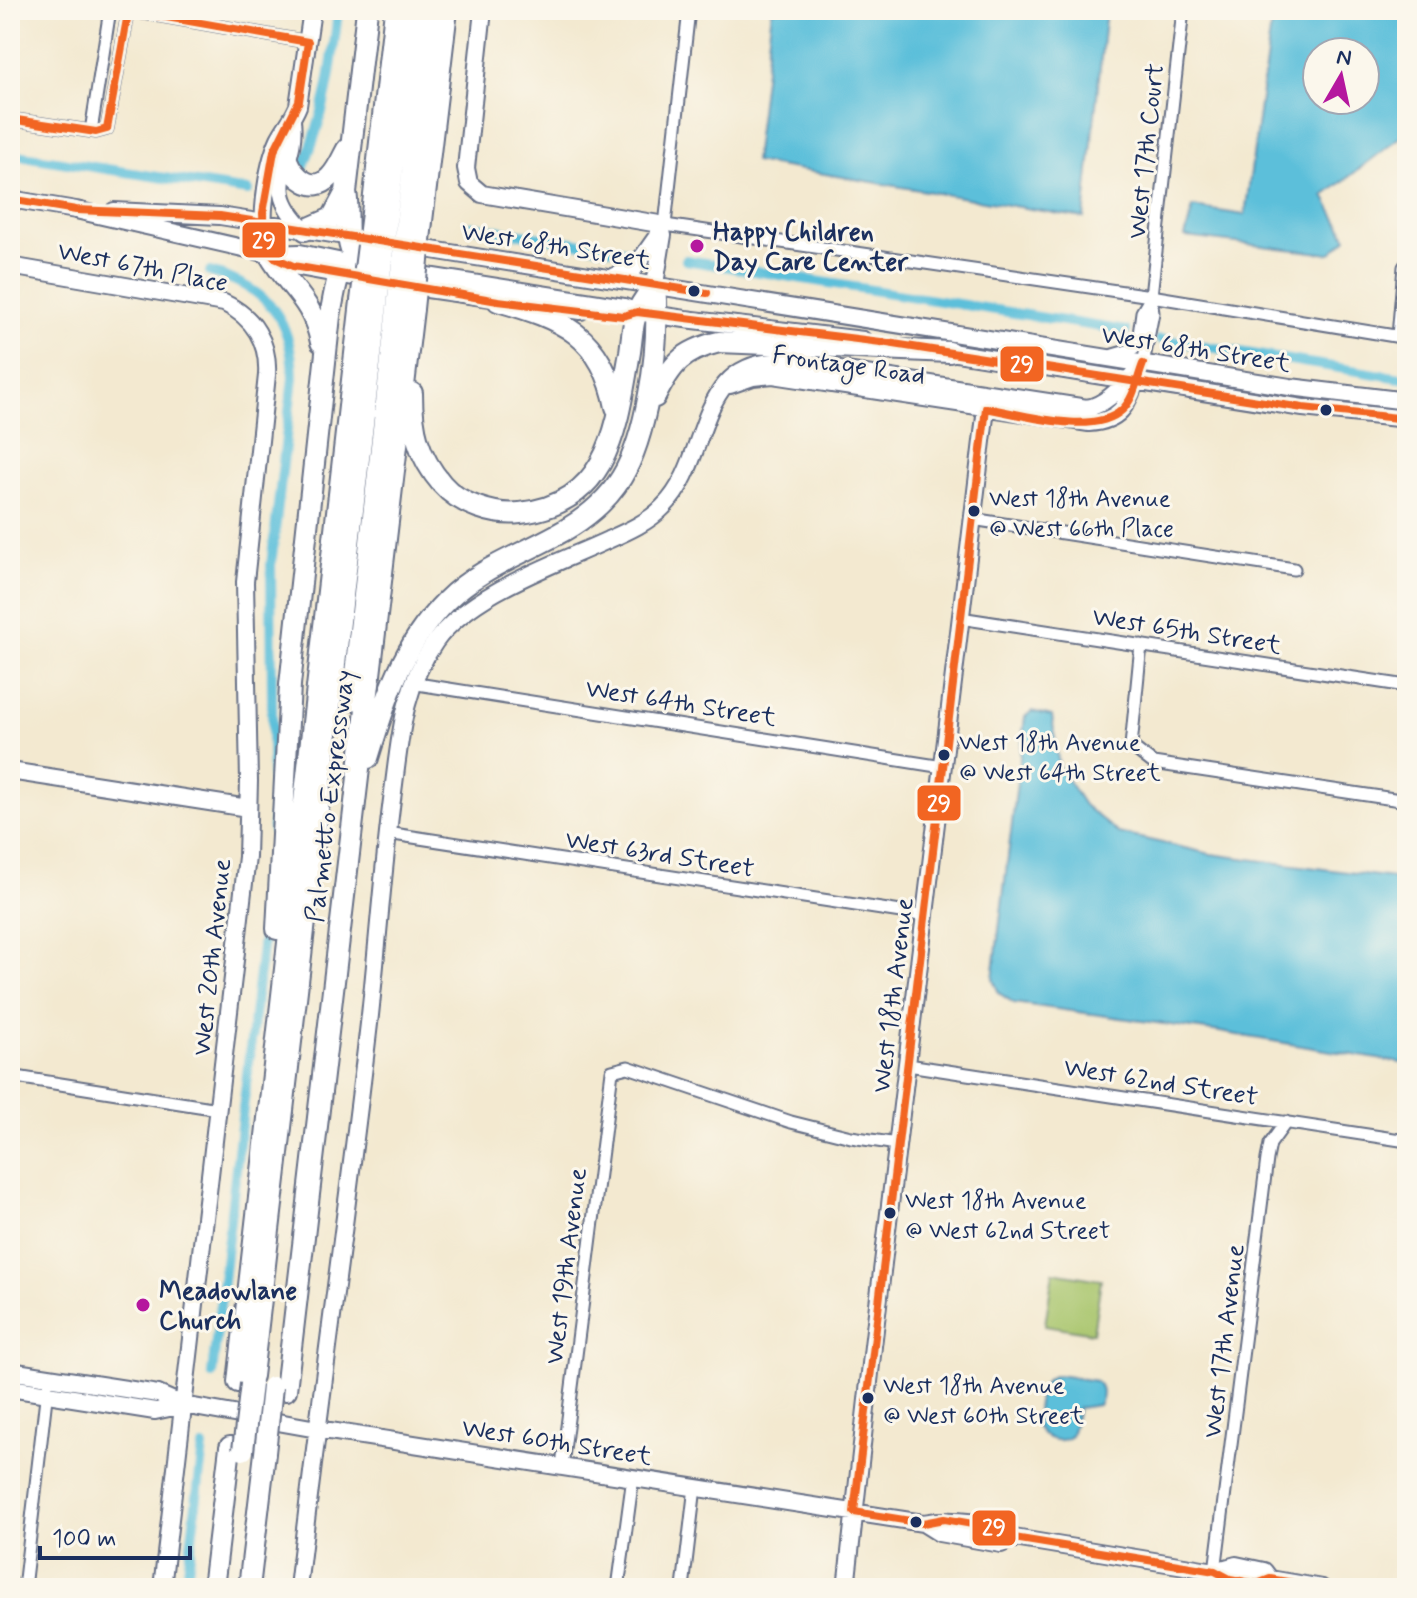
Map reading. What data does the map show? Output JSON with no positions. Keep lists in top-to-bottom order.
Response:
{
  "streets": {
    "highway": ["Palmetto Expressway"],
    "street": [
      "West 17th Court",
      "West 68th Street",
      "West 67th Place",
      "Frontage Road",
      "West 65th Street",
      "West 64th Street",
      "West 63rd Street",
      "West 20th Avenue",
      "West 18th Avenue",
      "West 62nd Street",
      "West 19th Avenue",
      "West 17th Avenue",
      "West 60th Street"
    ]
  },
  "crossings": [
    ["West 17th Court", "West 68th Street"],
    ["West 68th Street", "Frontage Road"],
    ["West 67th Place", "West 20th Avenue"],
    ["Frontage Road", "West 18th Avenue"],
    ["West 65th Street", "West 18th Avenue"],
    ["West 64th Street", "West 18th Avenue"],
    ["West 63rd Street", "West 18th Avenue"],
    ["West 20th Avenue", "West 60th Street"],
    ["West 18th Avenue", "West 62nd Street"],
    ["West 18th Avenue", "West 19th Avenue"],
    ["West 18th Avenue", "West 60th Street"],
    ["West 62nd Street", "West 17th Avenue"],
    ["West 19th Avenue", "West 60th Street"],
    ["West 17th Avenue", "West 60th Street"]
  ],
  "places": [
    "Happy Children Day Care Center",
    "West 18th Avenue @ West 66th Place",
    "West 18th Avenue @ West 64th Street",
    "West 18th Avenue @ West 62nd Street",
    "Meadowlane Church",
    "West 18th Avenue @ West 60th Street"
  ],
  "lines": ["transit line 29"],
  "scale_bar": "100 m",
  "north": "top"
}
